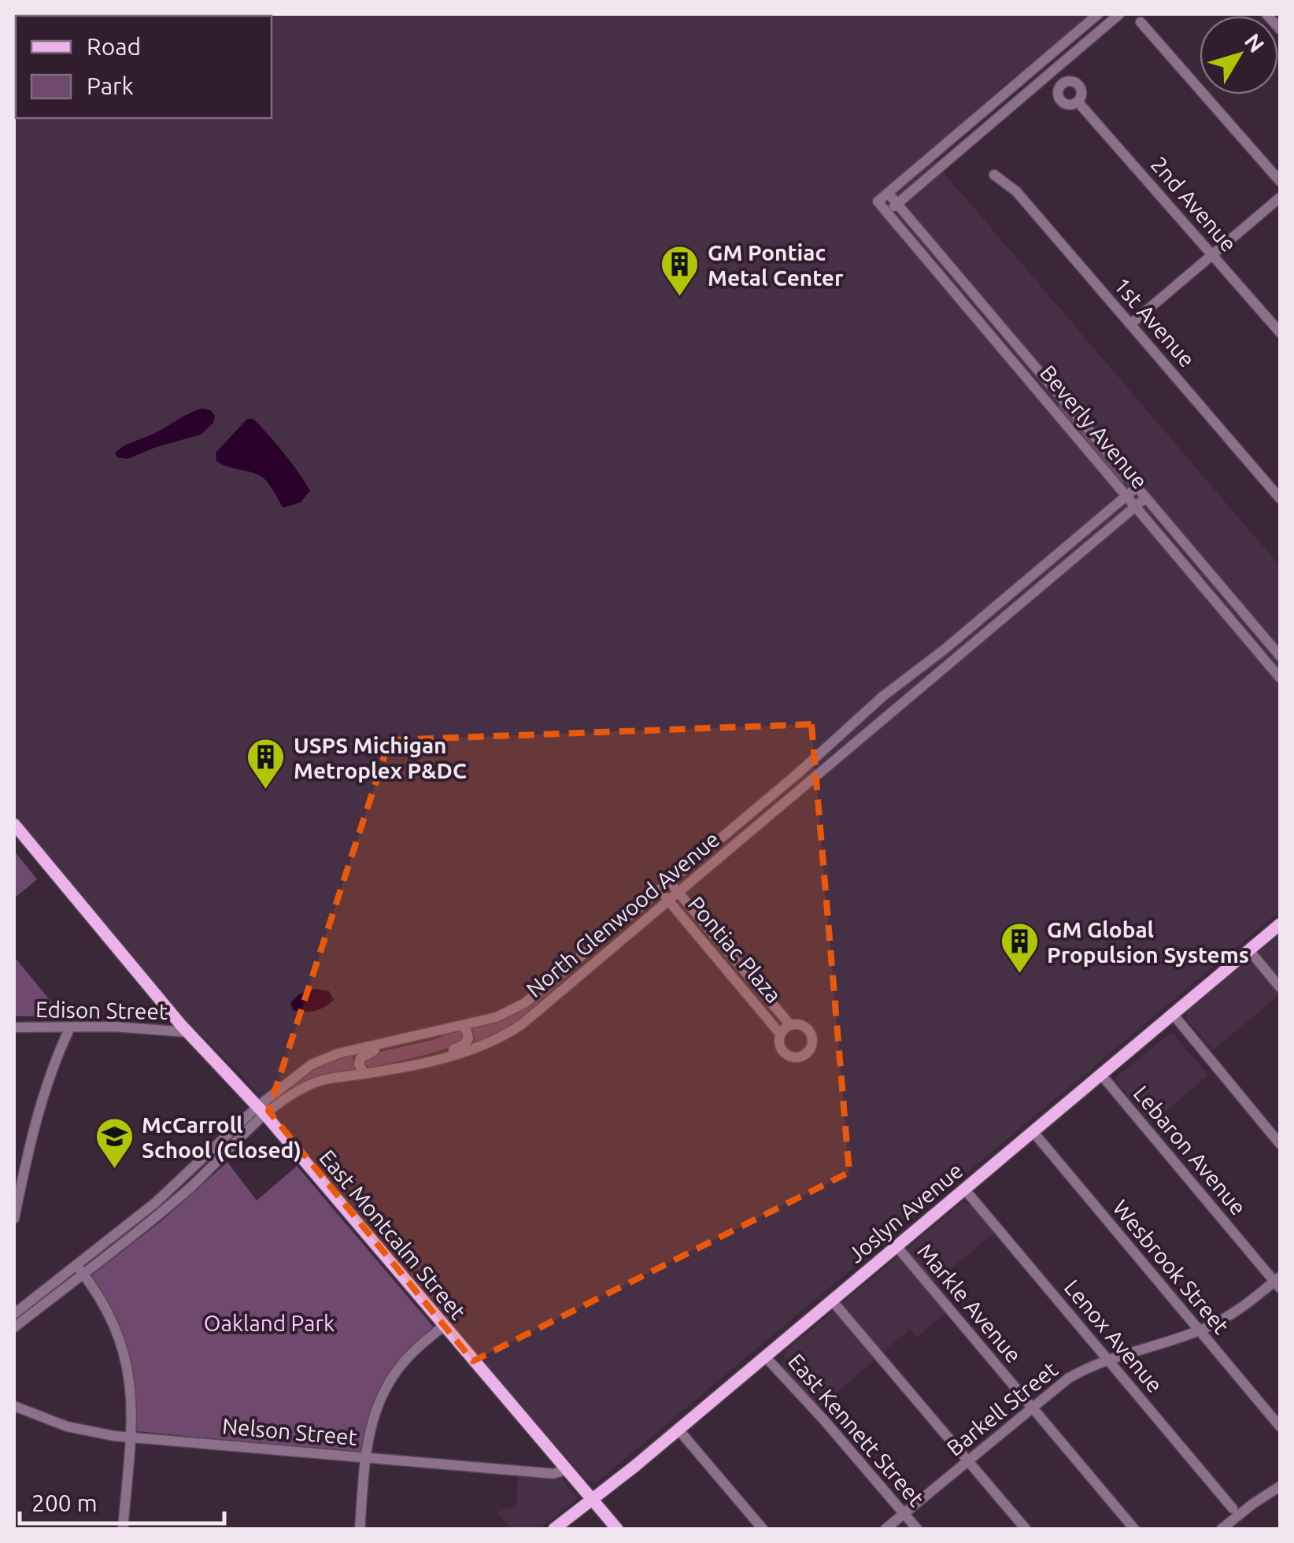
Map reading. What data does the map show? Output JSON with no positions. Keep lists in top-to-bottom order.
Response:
{
  "streets": {
    "main road": ["Joslyn Avenue", "East Montcalm Street"],
    "street": [
      "2nd Avenue",
      "1st Avenue",
      "Beverly Avenue",
      "North Glenwood Avenue",
      "Pontiac Plaza",
      "Edison Street",
      "Lebaron Avenue",
      "Wesbrook Street",
      "Markle Avenue",
      "Lenox Avenue",
      "Barkell Street",
      "East Kennett Street",
      "Nelson Street"
    ]
  },
  "crossings": [
    ["Beverly Avenue", "North Glenwood Avenue"],
    ["North Glenwood Avenue", "Pontiac Plaza"],
    ["North Glenwood Avenue", "East Montcalm Street"],
    ["Edison Street", "East Montcalm Street"],
    ["Lebaron Avenue", "Joslyn Avenue"],
    ["Lebaron Avenue", "Barkell Street"],
    ["Joslyn Avenue", "East Montcalm Street"],
    ["Joslyn Avenue", "Wesbrook Street"],
    ["Joslyn Avenue", "Markle Avenue"],
    ["Joslyn Avenue", "Lenox Avenue"],
    ["Joslyn Avenue", "East Kennett Street"],
    ["East Montcalm Street", "Nelson Street"],
    ["Wesbrook Street", "Barkell Street"],
    ["Markle Avenue", "Barkell Street"],
    ["Lenox Avenue", "Barkell Street"],
    ["Barkell Street", "East Kennett Street"]
  ],
  "parks": ["Oakland Park"],
  "places": {
    "building": ["GM Pontiac Metal Center", "USPS Michigan Metroplex P&DC", "GM Global Propulsion Systems"],
    "school or university": ["McCarroll School (Closed)"]
  },
  "legend": ["Road", "Park"],
  "scale_bar": "200 m",
  "north": "top right"
}
